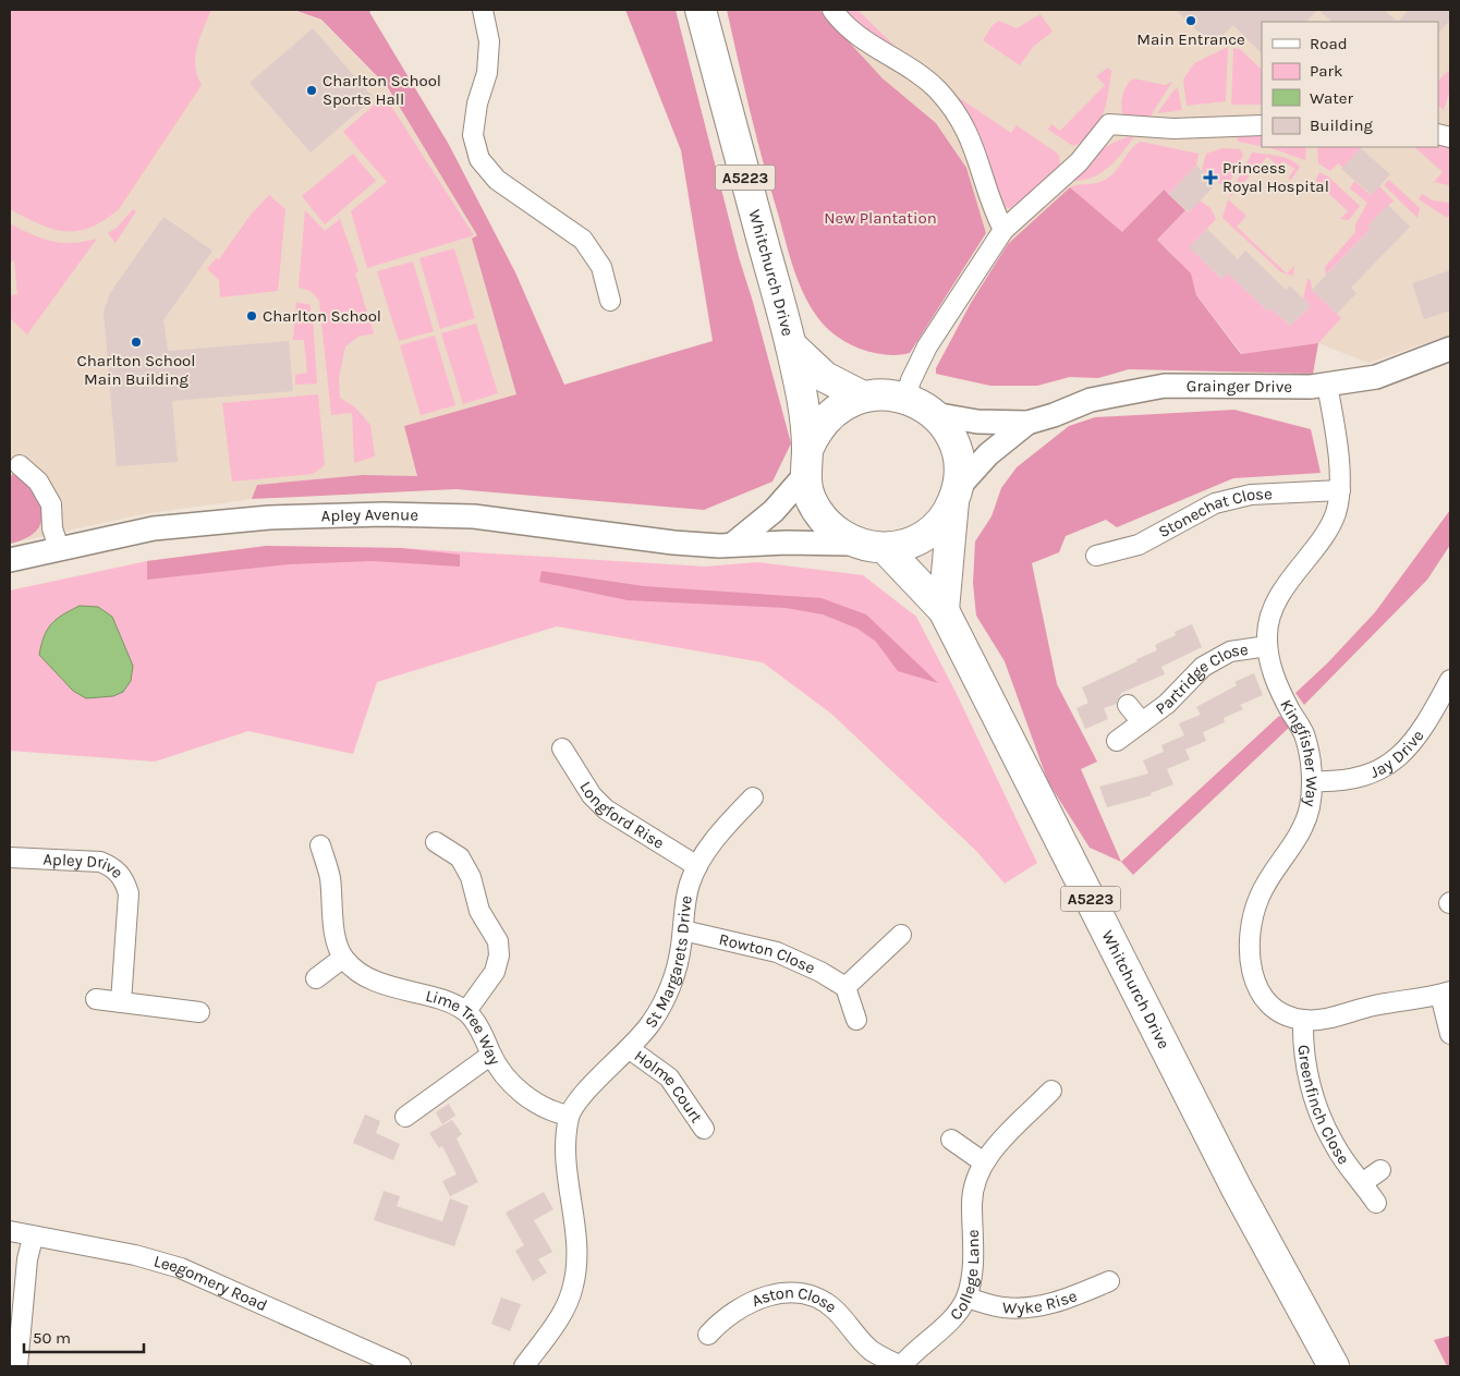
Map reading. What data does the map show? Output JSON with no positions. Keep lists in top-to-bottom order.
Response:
{
  "streets": {
    "main road": ["A5223", "Whitchurch Drive"],
    "street": [
      "Grainger Drive",
      "Apley Avenue",
      "Stonechat Close",
      "Partridge Close",
      "Jay Drive",
      "Kingfisher Way",
      "Longford Rise",
      "Apley Drive",
      "Rowton Close",
      "St Margarets Drive",
      "Lime Tree Way",
      "Holme Court",
      "Greenfinch Close",
      "College Lane",
      "Leegomery Road",
      "Wyke Rise",
      "Aston Close"
    ]
  },
  "crossings": [
    ["Whitchurch Drive", "Grainger Drive"],
    ["Whitchurch Drive", "Apley Avenue"],
    ["Grainger Drive", "Apley Avenue"],
    ["Grainger Drive", "Kingfisher Way"],
    ["Stonechat Close", "Kingfisher Way"],
    ["Partridge Close", "Kingfisher Way"],
    ["Jay Drive", "Kingfisher Way"],
    ["Kingfisher Way", "Greenfinch Close"],
    ["Longford Rise", "St Margarets Drive"],
    ["Rowton Close", "St Margarets Drive"],
    ["St Margarets Drive", "Lime Tree Way"],
    ["St Margarets Drive", "Holme Court"],
    ["College Lane", "Wyke Rise"],
    ["College Lane", "Aston Close"]
  ],
  "parks": ["New Plantation"],
  "places": {
    "other": [
      "Main Entrance",
      "Charlton School Sports Hall",
      "Charlton School",
      "Charlton School Main Building"
    ],
    "health": ["Princess Royal Hospital"]
  },
  "legend": [
    "Road",
    "Park",
    "Water",
    "Building"
  ],
  "scale_bar": "50 m"
}
